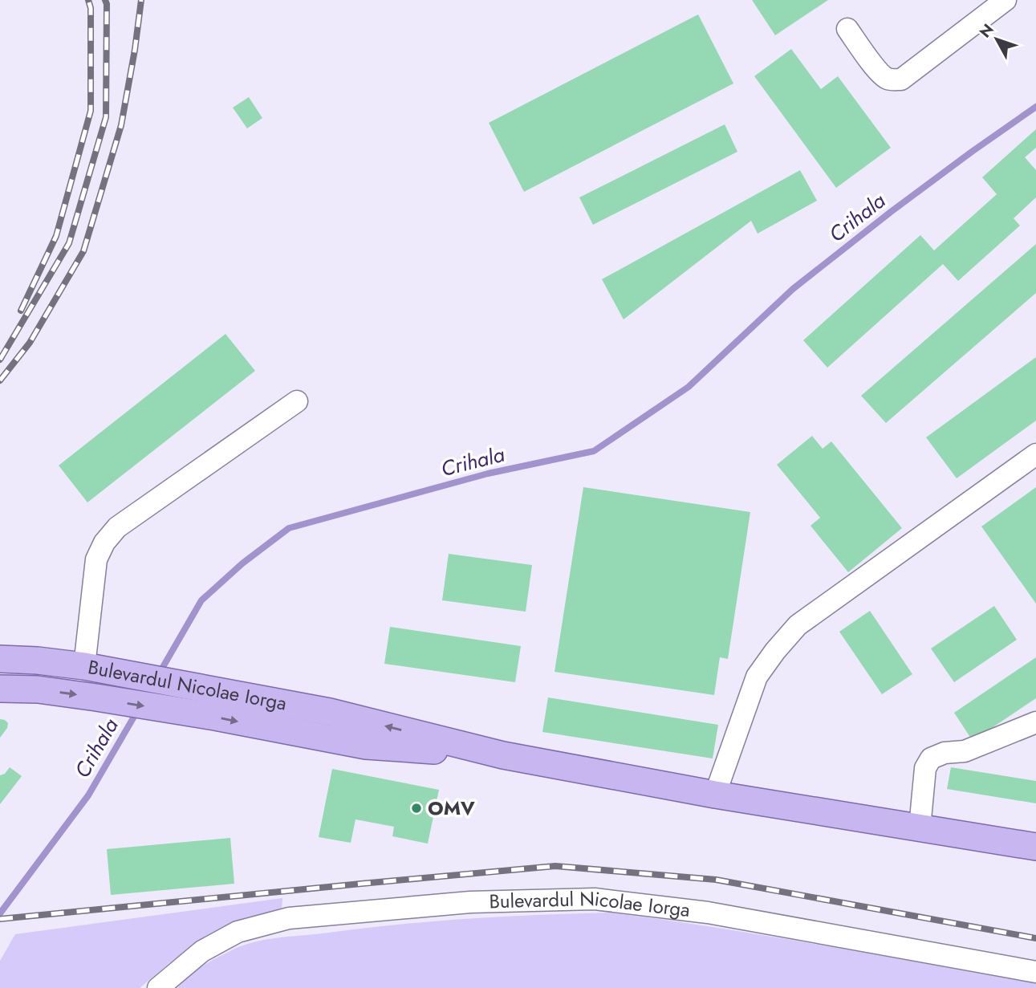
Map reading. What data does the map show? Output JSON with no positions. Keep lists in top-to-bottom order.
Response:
{
  "streets": {
    "main road": ["Bulevardul Nicolae Iorga"]
  },
  "water": ["Crihala"],
  "places": ["OMV"],
  "north": "top left"
}
